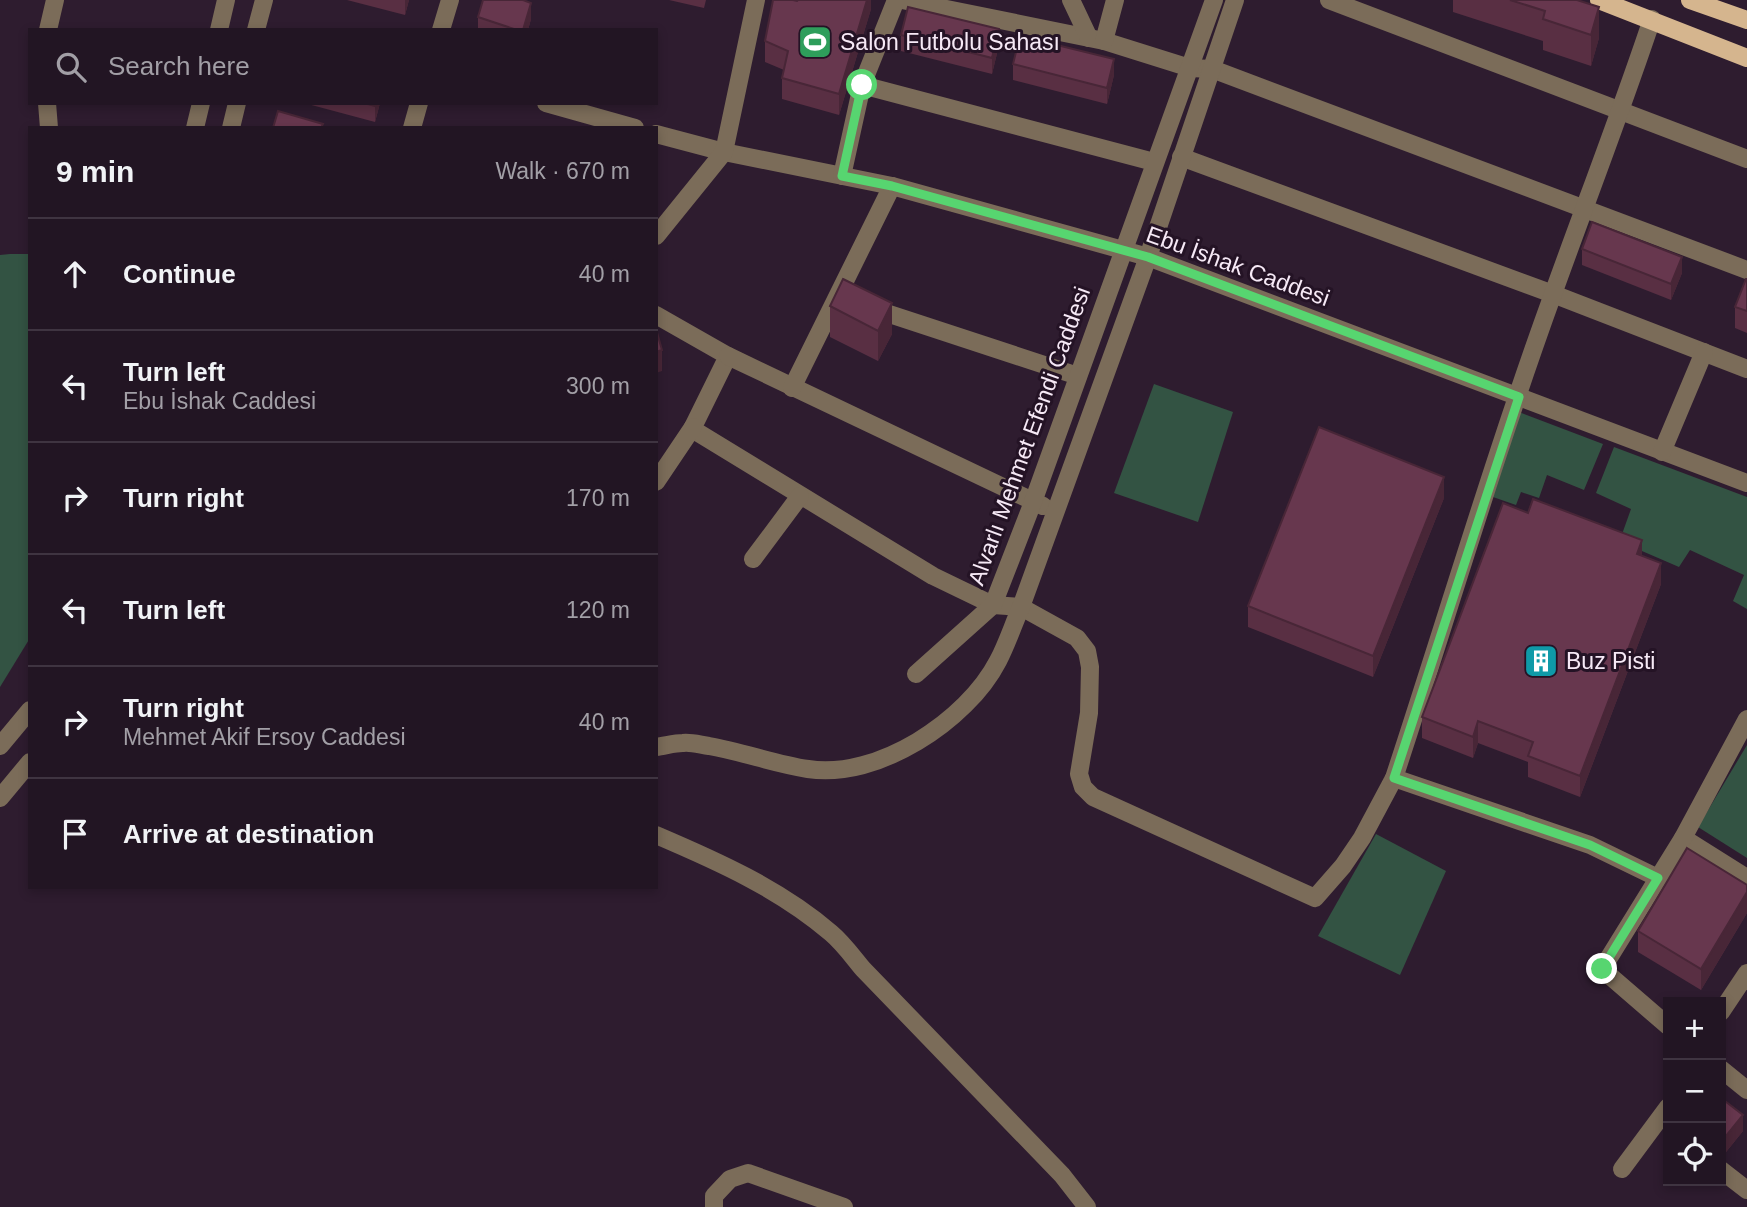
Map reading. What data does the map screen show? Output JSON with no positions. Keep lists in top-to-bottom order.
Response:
{
  "streets": {
    "street": ["Ebu İshak Caddesi", "Alvarlı Mehmet Efendi Caddesi"]
  },
  "crossings": [
    ["Ebu İshak Caddesi", "Alvarlı Mehmet Efendi Caddesi"]
  ],
  "places": {
    "sports": ["Salon Futbolu Sahası"],
    "building": ["Buz Pisti"]
  },
  "page": {
    "search": "Search here",
    "heading": ["9 min", "Walk · 670 m"],
    "list": [
      ["Continue", "40 m"],
      ["Turn left", "Ebu İshak Caddesi", "300 m"],
      ["Turn right", "170 m"],
      ["Turn left", "120 m"],
      ["Turn right", "Mehmet Akif Ersoy Caddesi", "40 m"],
      "Arrive at destination"
    ],
    "map_buttons": ["+", "−"]
  }
}
